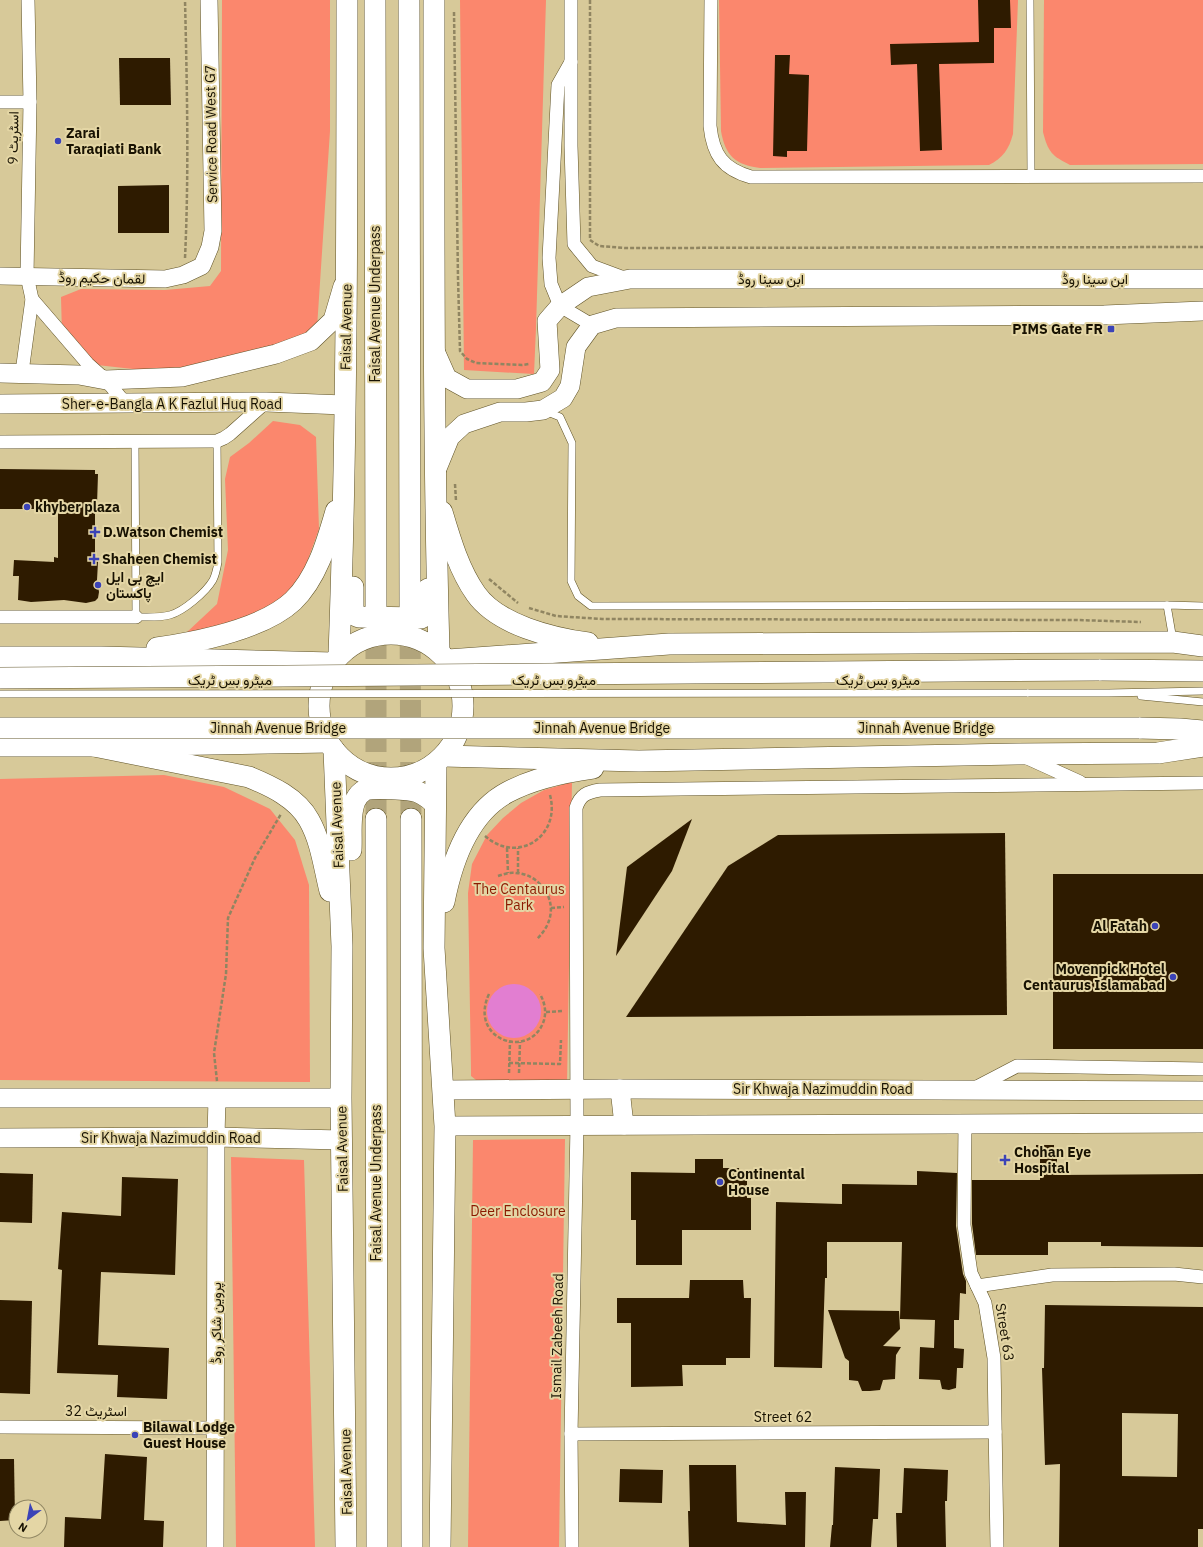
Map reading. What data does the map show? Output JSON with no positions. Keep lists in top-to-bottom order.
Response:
{
  "streets": {
    "main road": [
      "ابن سینا روڈ",
      "Faisal Avenue Underpass",
      "Faisal Avenue",
      "Sher-e-Bangla A K Fazlul Huq Road",
      "Jinnah Avenue Bridge",
      "Sir Khwaja Nazimuddin Road"
    ],
    "street": [
      "Service Road West G7",
      "اسٹریٹ 9",
      "لقمان حکیم روڈ",
      "پروین شاکر روڈ",
      "Street 63",
      "Ismail Zabeeh Road",
      "اسٹریٹ 32",
      "Street 62"
    ],
    "lane": ["میٹرو بس ٹریک"]
  },
  "crossings": [
    ["Service Road West G7", "لقمان حکیم روڈ"],
    ["اسٹریٹ 9", "لقمان حکیم روڈ"],
    ["Faisal Avenue", "Sher-e-Bangla A K Fazlul Huq Road"],
    ["Faisal Avenue", "Sir Khwaja Nazimuddin Road"],
    ["Sir Khwaja Nazimuddin Road", "پروین شاکر روڈ"],
    ["Sir Khwaja Nazimuddin Road", "Ismail Zabeeh Road"],
    ["پروین شاکر روڈ", "اسٹریٹ 32"],
    ["Street 63", "Street 62"],
    ["Ismail Zabeeh Road", "Street 62"]
  ],
  "parks": ["The Centaurus Park", "Deer Enclosure"],
  "places": {
    "other": [
      "Zarai Taraqiati Bank",
      "khyber plaza",
      "ایچ بی ایل پاکستان",
      "Al Fatah",
      "Movenpick Hotel Centaurus Islamabad",
      "Continental House",
      "Bilawal Lodge Guest House"
    ],
    "transit": ["PIMS Gate FR"],
    "health": ["D.Watson Chemist", "Shaheen Chemist", "Chohan Eye Hospital"]
  },
  "north": "bottom left"
}
